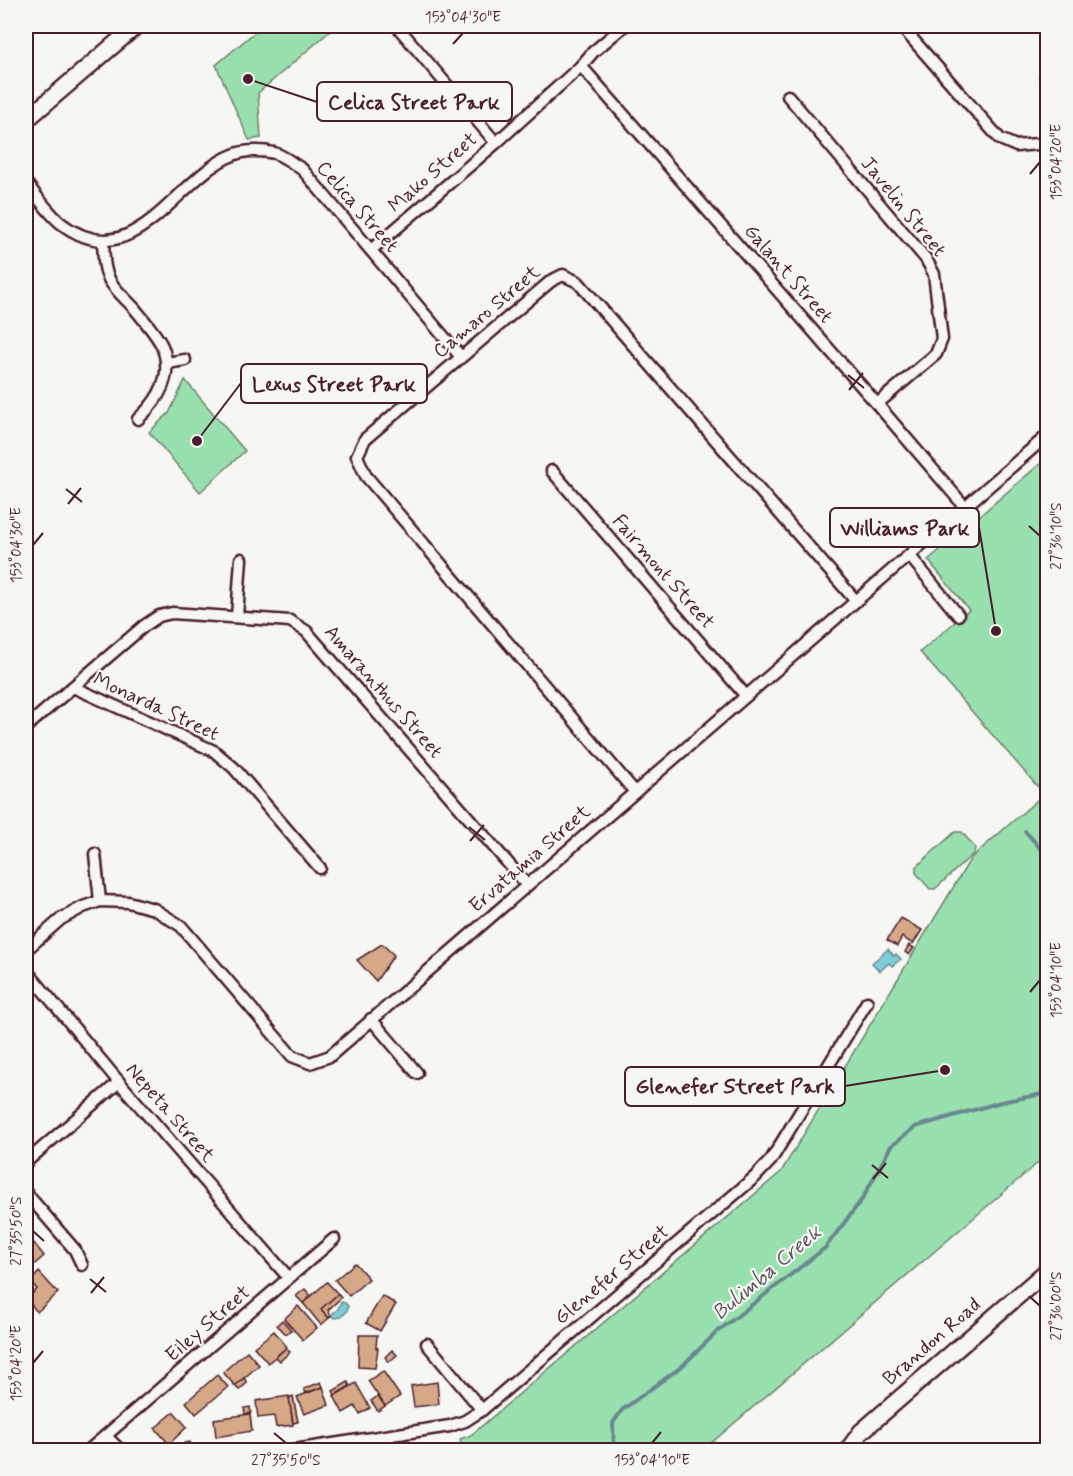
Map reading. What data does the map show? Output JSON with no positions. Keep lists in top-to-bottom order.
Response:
{
  "streets": {
    "street": [
      "Mako Street",
      "Celica Street",
      "Javelin Street",
      "Galant Street",
      "Camaro Street",
      "Fairmont Street",
      "Amaranthus Street",
      "Monarda Street",
      "Ervatamia Street",
      "Nepeta Street",
      "Glenefer Street",
      "Eiley Street",
      "Brandon Road"
    ]
  },
  "crossings": [
    ["Mako Street", "Celica Street"],
    ["Mako Street", "Galant Street"],
    ["Celica Street", "Camaro Street"],
    ["Javelin Street", "Galant Street"],
    ["Galant Street", "Ervatamia Street"],
    ["Camaro Street", "Ervatamia Street"],
    ["Fairmont Street", "Ervatamia Street"],
    ["Amaranthus Street", "Monarda Street"],
    ["Amaranthus Street", "Ervatamia Street"],
    ["Nepeta Street", "Eiley Street"]
  ],
  "water": ["Bulimba Creek"],
  "places": [
    "Celica Street Park",
    "Lexus Street Park",
    "Williams Park",
    "Glenefer Street Park"
  ],
  "coordinates": [
    "153°04'30\"E",
    "153°04'20\"E",
    "27°36'10\"S",
    "153°04'10\"E",
    "27°35'50\"S",
    "27°36'00\"S"
  ]
}
